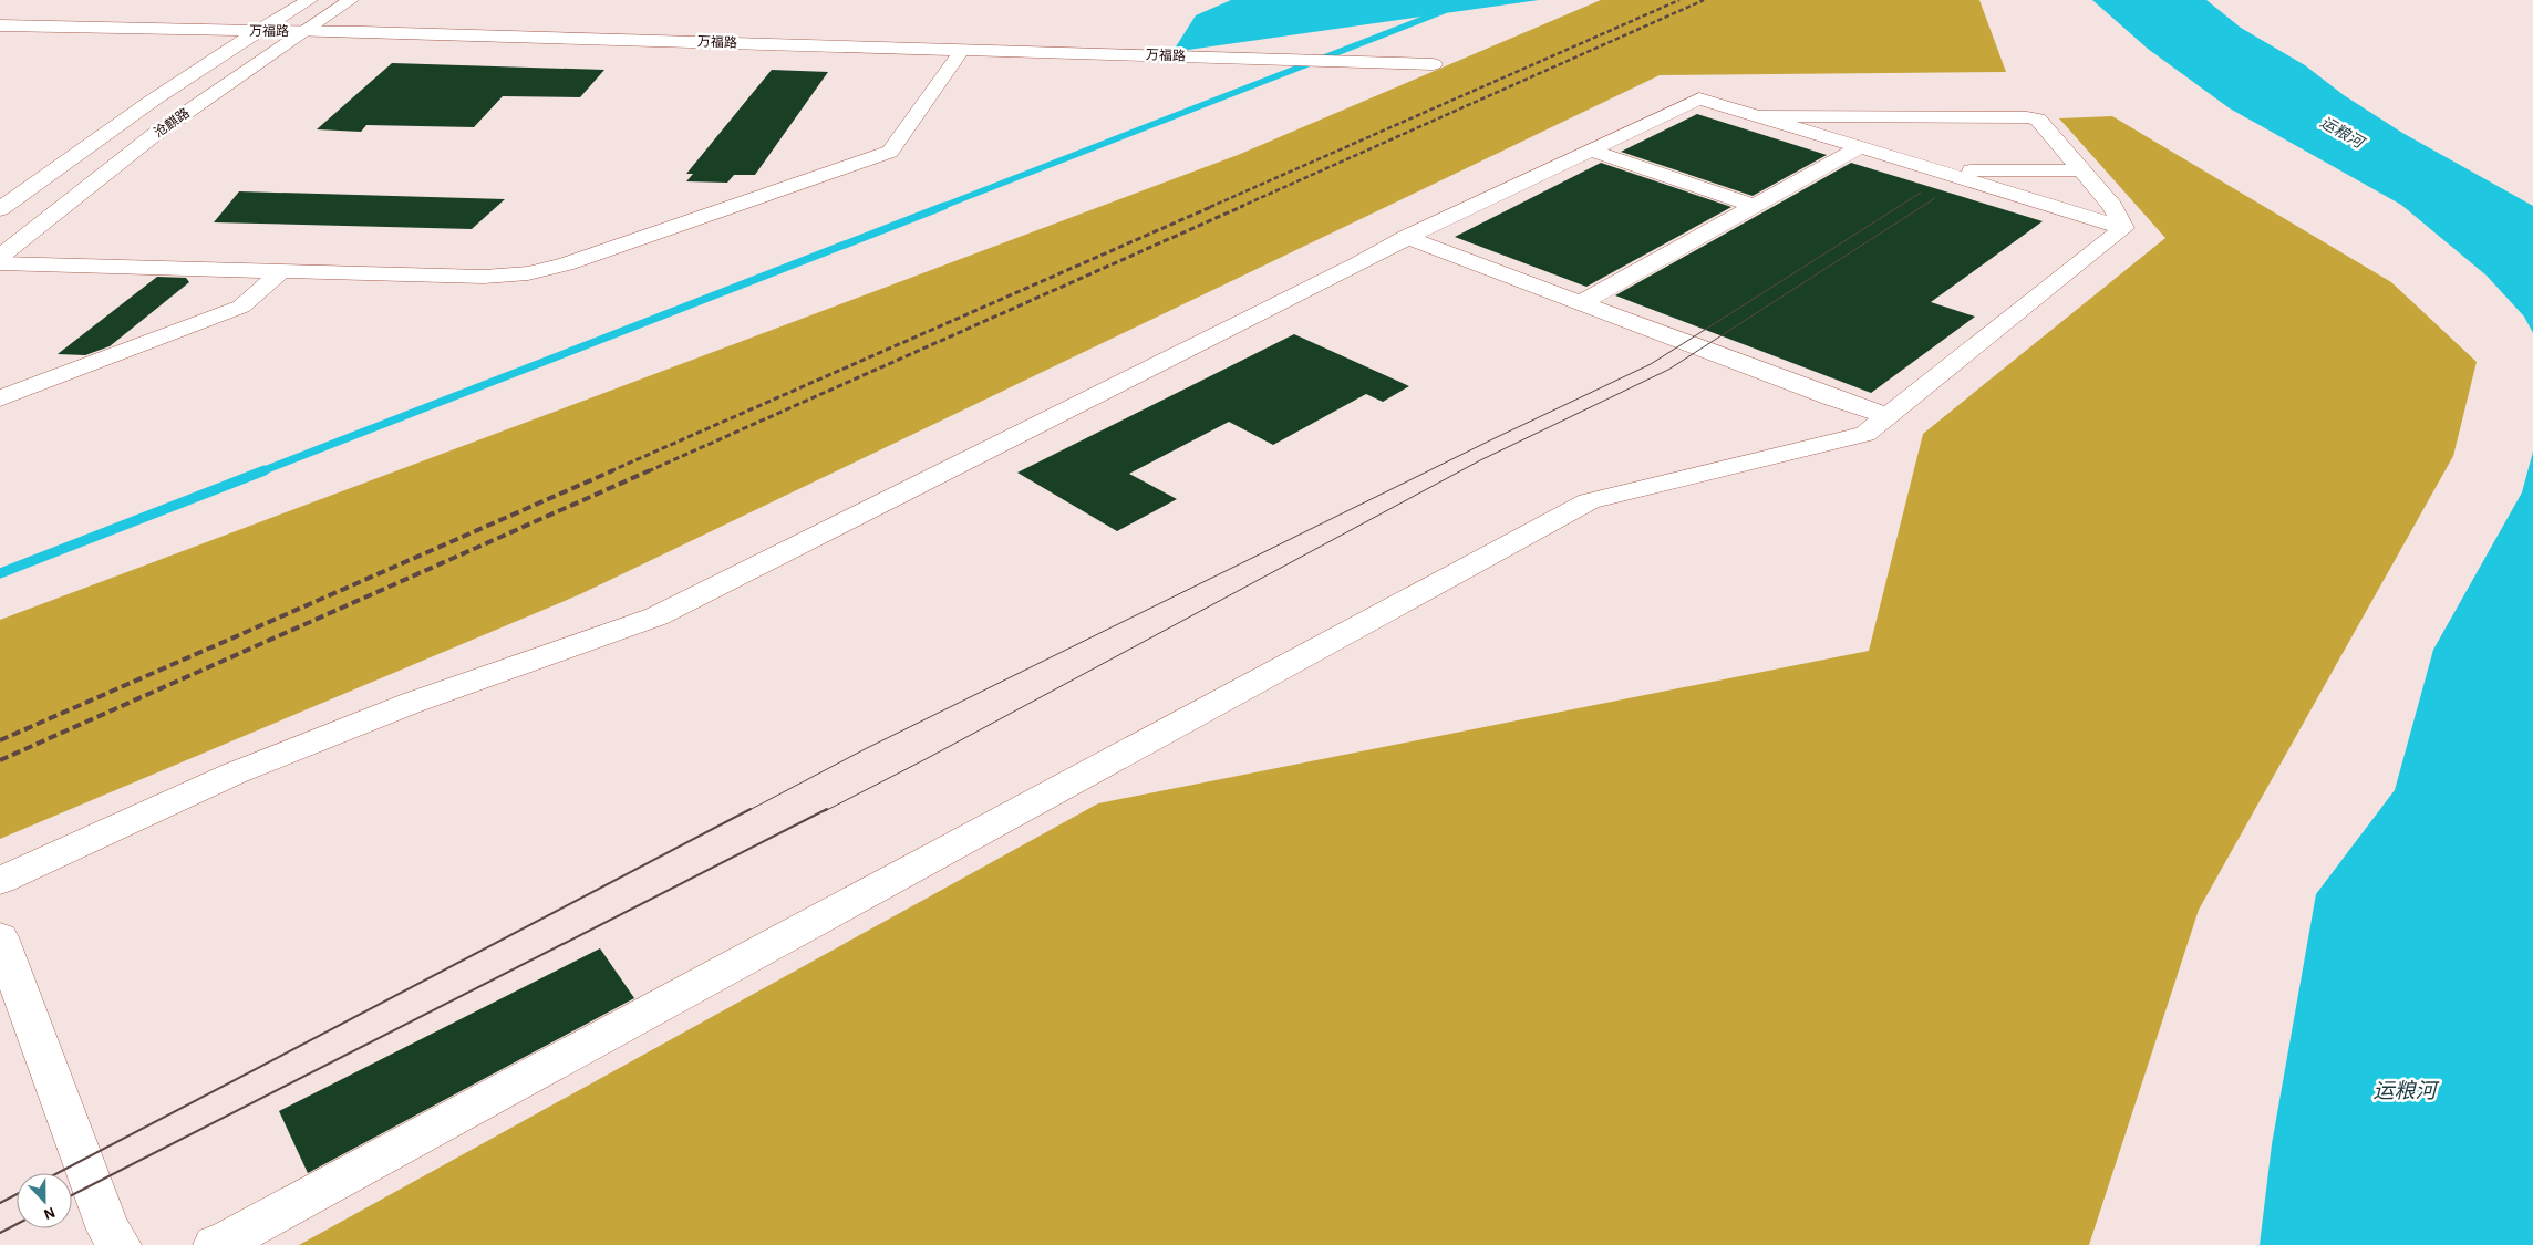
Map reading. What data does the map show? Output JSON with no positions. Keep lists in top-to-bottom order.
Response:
{
  "streets": {
    "street": ["万福路", "沧麒路"]
  },
  "crossings": [
    ["万福路", "沧麒路"]
  ],
  "water": ["运粮河"],
  "north": "bottom"
}
